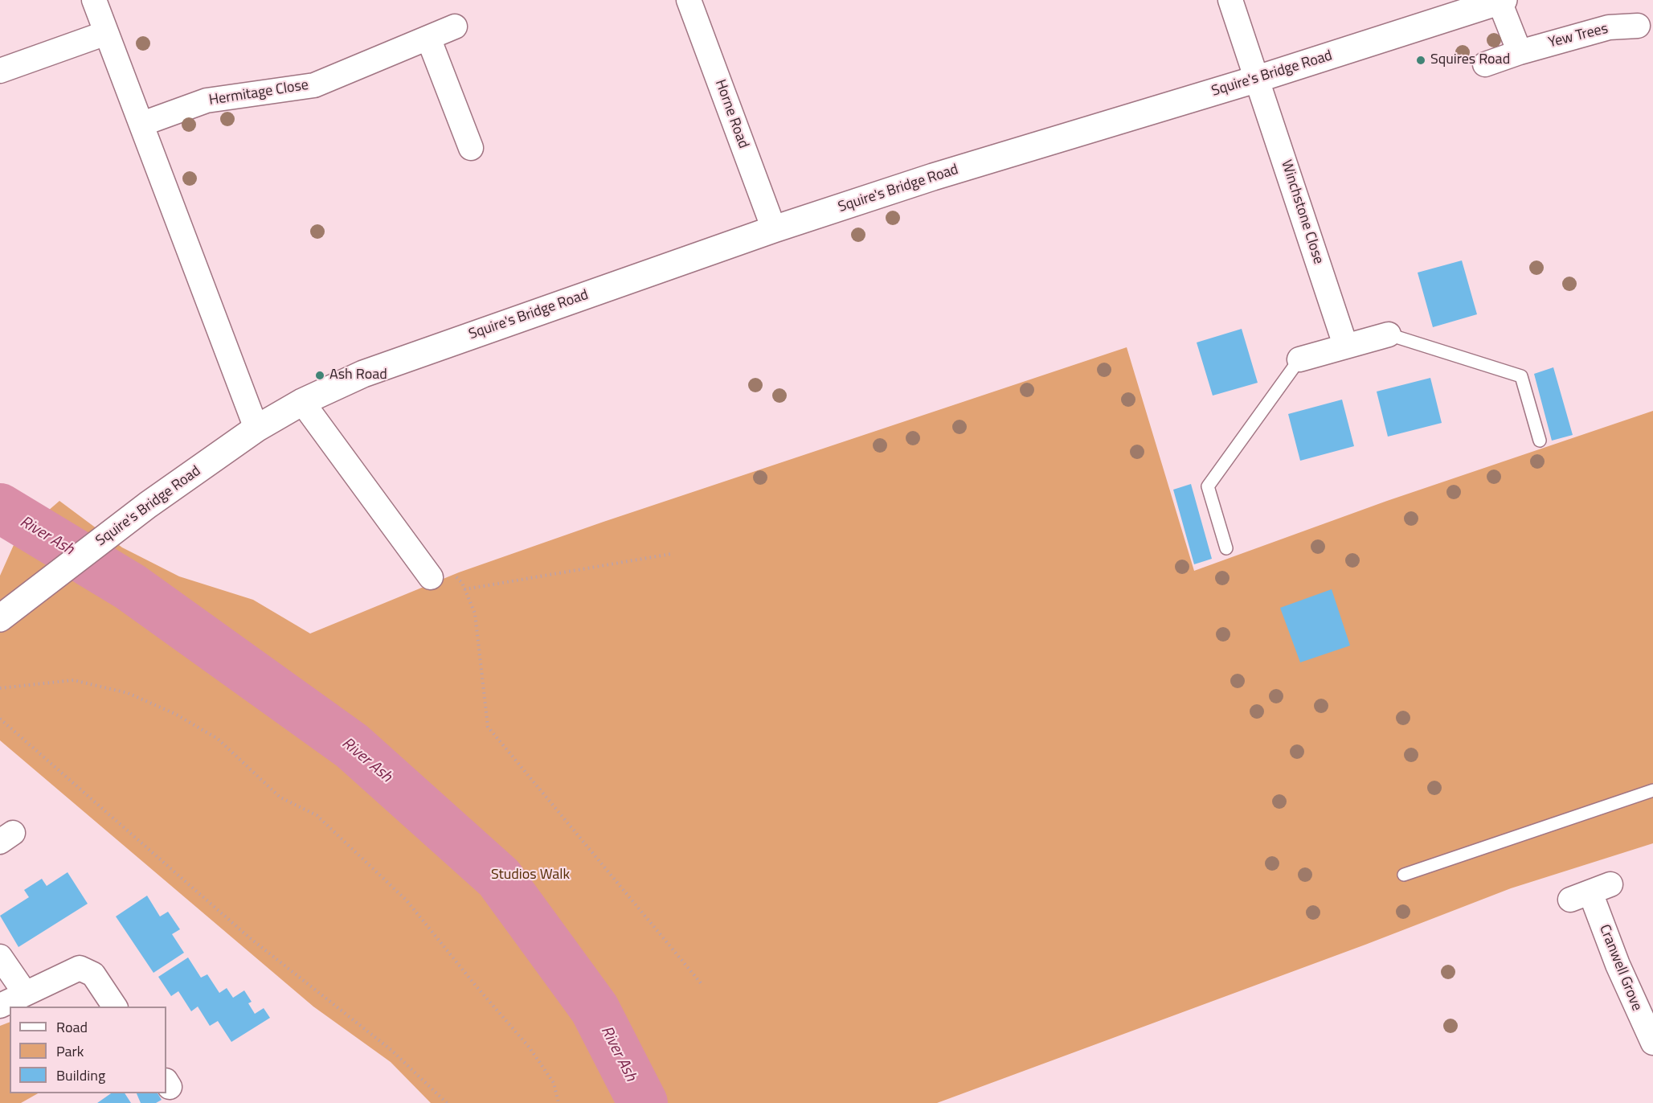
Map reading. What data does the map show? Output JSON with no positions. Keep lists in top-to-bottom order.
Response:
{
  "streets": {
    "street": [
      "Yew Trees",
      "Squire's Bridge Road",
      "Hermitage Close",
      "Horne Road",
      "Winchstone Close",
      "Cranwell Grove"
    ]
  },
  "crossings": [
    ["Squire's Bridge Road", "Horne Road"],
    ["Squire's Bridge Road", "Winchstone Close"]
  ],
  "water": ["River Ash"],
  "parks": ["Studios Walk"],
  "places": ["Squires Road", "Ash Road"],
  "legend": ["Road", "Park", "Building"]
}
